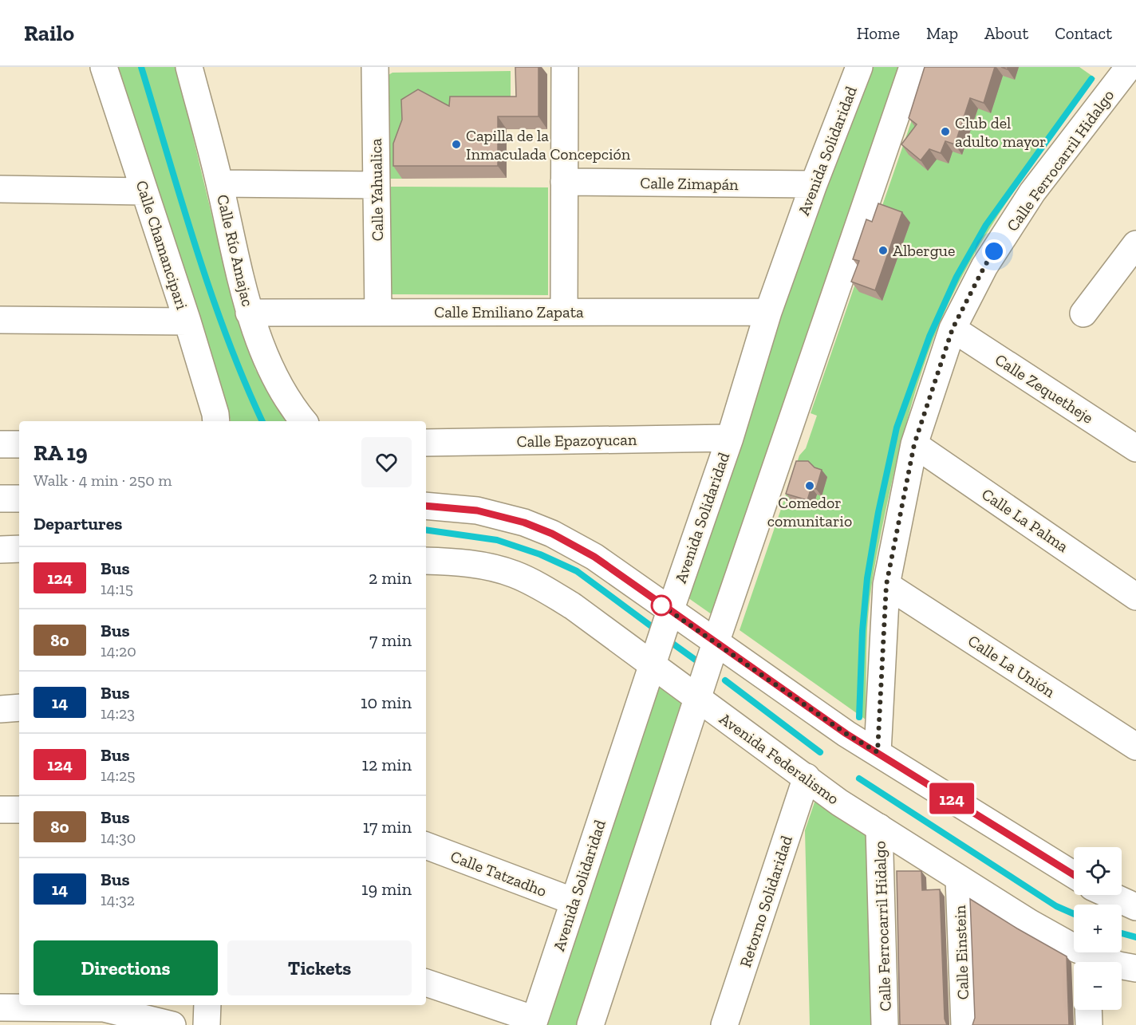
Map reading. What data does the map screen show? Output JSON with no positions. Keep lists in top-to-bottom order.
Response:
{
  "streets": {
    "street": [
      "Avenida Solidaridad",
      "Calle Ferrocarril Hidalgo",
      "Calle Zimapán",
      "Calle Yahualica",
      "Calle Chamancipari",
      "Calle Río Amajac",
      "Calle Emiliano Zapata",
      "Calle Zequetheje",
      "Calle Epazoyucan",
      "Calle La Palma",
      "Calle La Unión",
      "Avenida Federalismo",
      "Calle Tatzadho",
      "Retorno Solidaridad",
      "Calle Einstein"
    ]
  },
  "crossings": [
    ["Avenida Solidaridad", "Calle Zimapán"],
    ["Avenida Solidaridad", "Calle Emiliano Zapata"],
    ["Avenida Solidaridad", "Calle Epazoyucan"],
    ["Avenida Solidaridad", "Avenida Federalismo"],
    ["Avenida Solidaridad", "Calle Tatzadho"],
    ["Calle Ferrocarril Hidalgo", "Calle Zequetheje"],
    ["Calle Ferrocarril Hidalgo", "Calle La Palma"],
    ["Calle Ferrocarril Hidalgo", "Calle La Unión"],
    ["Calle Ferrocarril Hidalgo", "Avenida Federalismo"],
    ["Calle Yahualica", "Calle Emiliano Zapata"],
    ["Calle Río Amajac", "Calle Emiliano Zapata"],
    ["Avenida Federalismo", "Retorno Solidaridad"],
    ["Avenida Federalismo", "Calle Einstein"]
  ],
  "places": [
    "Club del adulto mayor",
    "Capilla de la Inmaculada Concepción",
    "Albergue",
    "Comedor comunitario"
  ],
  "lines": ["bus line 124"],
  "page": {
    "header": "Railo",
    "nav": [
      "Home",
      "Map",
      "About",
      "Contact"
    ],
    "on_map": "124",
    "heading": [
      ["RA 19", "Walk · 4 min · 250 m"],
      "Departures"
    ],
    "list": [
      {
        "mark": "124",
        "name": "Bus",
        "note": "14:15",
        "value": "2 min"
      },
      {
        "mark": "80",
        "name": "Bus",
        "note": "14:20",
        "value": "7 min"
      },
      {
        "mark": "14",
        "name": "Bus",
        "note": "14:23",
        "value": "10 min"
      },
      {
        "mark": "124",
        "name": "Bus",
        "note": "14:25",
        "value": "12 min"
      },
      {
        "mark": "80",
        "name": "Bus",
        "note": "14:30",
        "value": "17 min"
      },
      {
        "mark": "14",
        "name": "Bus",
        "note": "14:32",
        "value": "19 min"
      }
    ],
    "map_buttons": ["+", "−"],
    "buttons": ["Directions", "Tickets"]
  }
}
